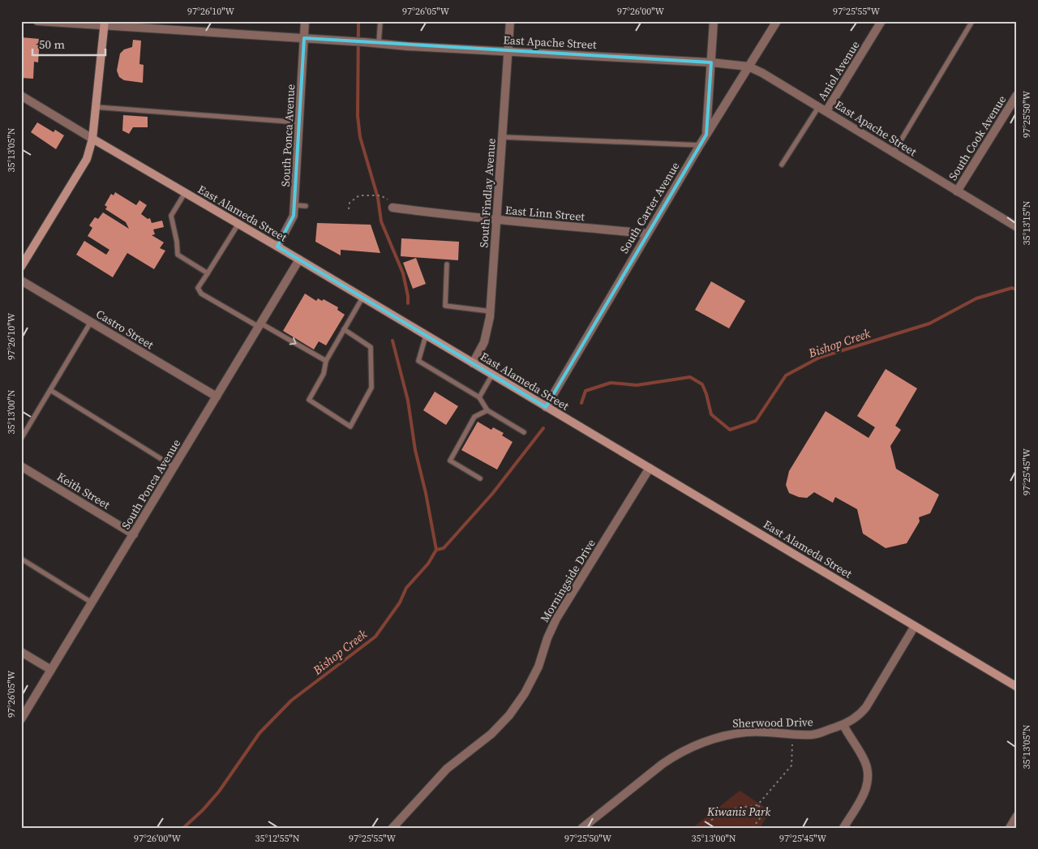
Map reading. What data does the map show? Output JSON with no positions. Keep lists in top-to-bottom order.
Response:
{
  "streets": {
    "main road": ["East Alameda Street"],
    "street": [
      "East Apache Street",
      "Aniol Avenue",
      "South Ponca Avenue",
      "South Cook Avenue",
      "South Findlay Avenue",
      "South Carter Avenue",
      "East Linn Street",
      "Castro Street",
      "Keith Street",
      "Morningside Drive",
      "Sherwood Drive"
    ]
  },
  "crossings": [
    ["East Apache Street", "Aniol Avenue"],
    ["East Apache Street", "South Ponca Avenue"],
    ["East Apache Street", "South Cook Avenue"],
    ["East Apache Street", "South Findlay Avenue"],
    ["East Apache Street", "South Carter Avenue"],
    ["South Ponca Avenue", "East Alameda Street"],
    ["South Ponca Avenue", "Castro Street"],
    ["South Ponca Avenue", "Keith Street"],
    ["South Findlay Avenue", "East Alameda Street"],
    ["South Findlay Avenue", "East Linn Street"],
    ["South Carter Avenue", "East Alameda Street"],
    ["South Carter Avenue", "East Linn Street"],
    ["East Alameda Street", "Morningside Drive"],
    ["East Alameda Street", "Sherwood Drive"]
  ],
  "water": ["Bishop Creek"],
  "parks": ["Kiwanis Park"],
  "scale_bar": "50 m",
  "coordinates": [
    "97°26'10\"W",
    "97°26'05\"W",
    "97°26'00\"W",
    "97°25'55\"W",
    "97°25'50\"W",
    "35°13'05\"N",
    "35°13'15\"N",
    "35°13'00\"N",
    "97°25'45\"W",
    "35°12'55\"N"
  ]
}
